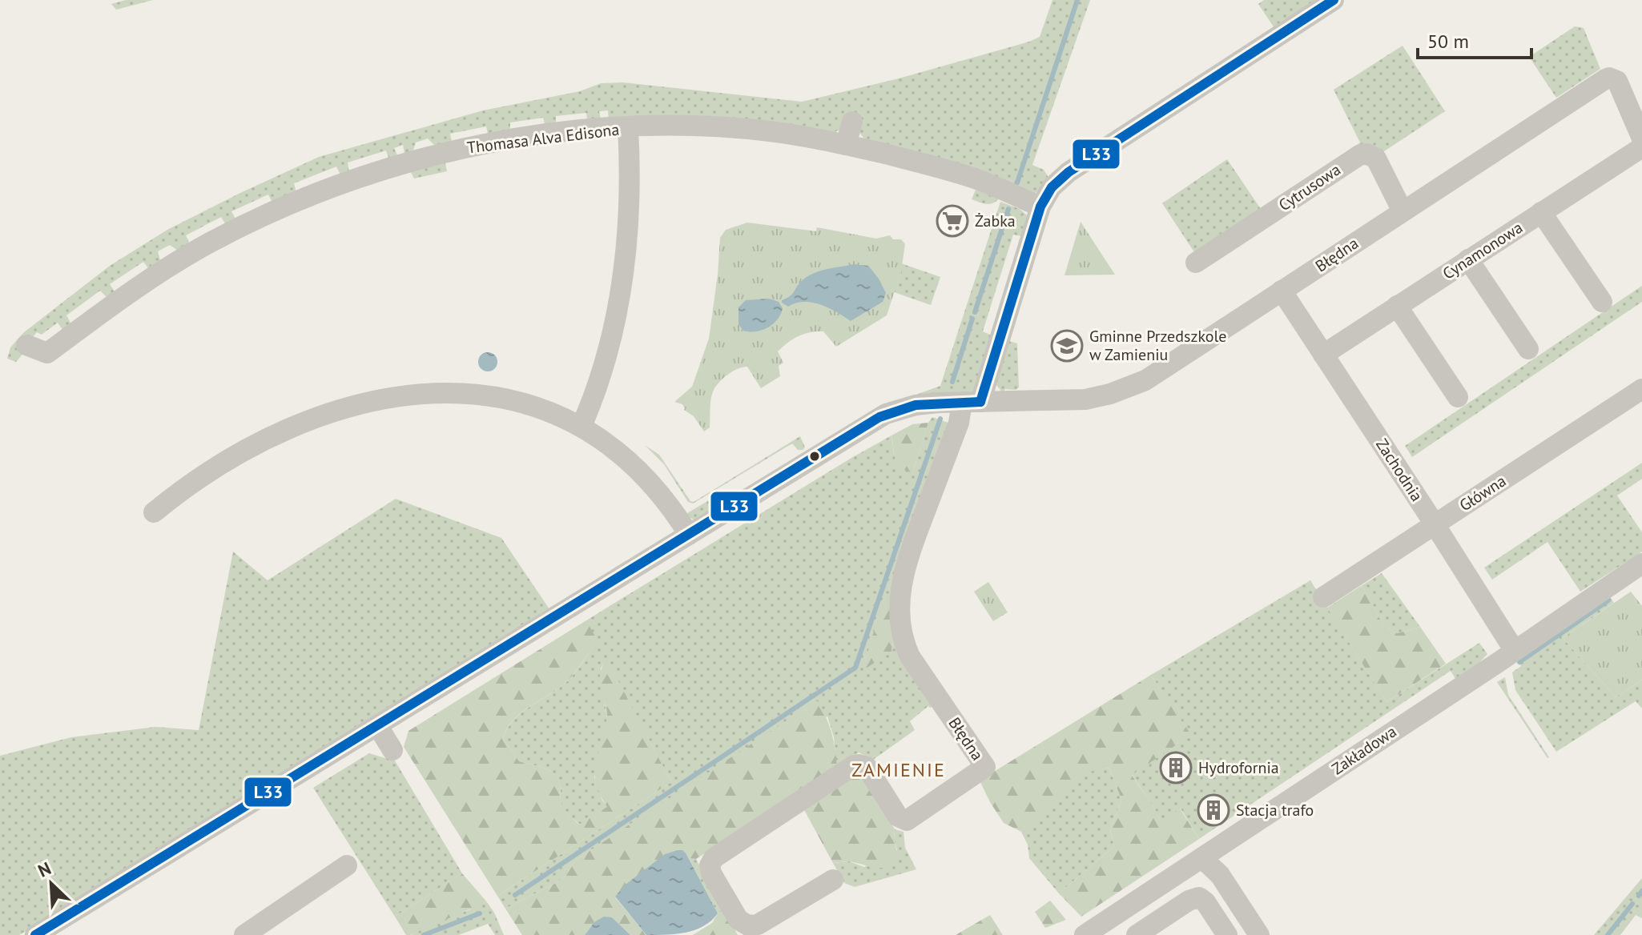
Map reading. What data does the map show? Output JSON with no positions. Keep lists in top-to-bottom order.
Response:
{
  "streets": {
    "street": [
      "Thomasa Alva Edisona",
      "Cytrusowa",
      "Cynamonowa",
      "Błędna",
      "Zachodnia",
      "Główna",
      "Zakładowa"
    ]
  },
  "crossings": [
    ["Cytrusowa", "Błędna"],
    ["Cynamonowa", "Zachodnia"],
    ["Błędna", "Zachodnia"],
    ["Zachodnia", "Główna"],
    ["Zachodnia", "Zakładowa"]
  ],
  "districts": ["ZAMIENIE"],
  "places": {
    "supermarket": ["Żabka"],
    "school or university": ["Gminne Przedszkole w Zamieniu"],
    "building": ["Hydrofornia", "Stacja trafo"]
  },
  "lines": ["transit line L33"],
  "scale_bar": "50 m",
  "north": "top left"
}
